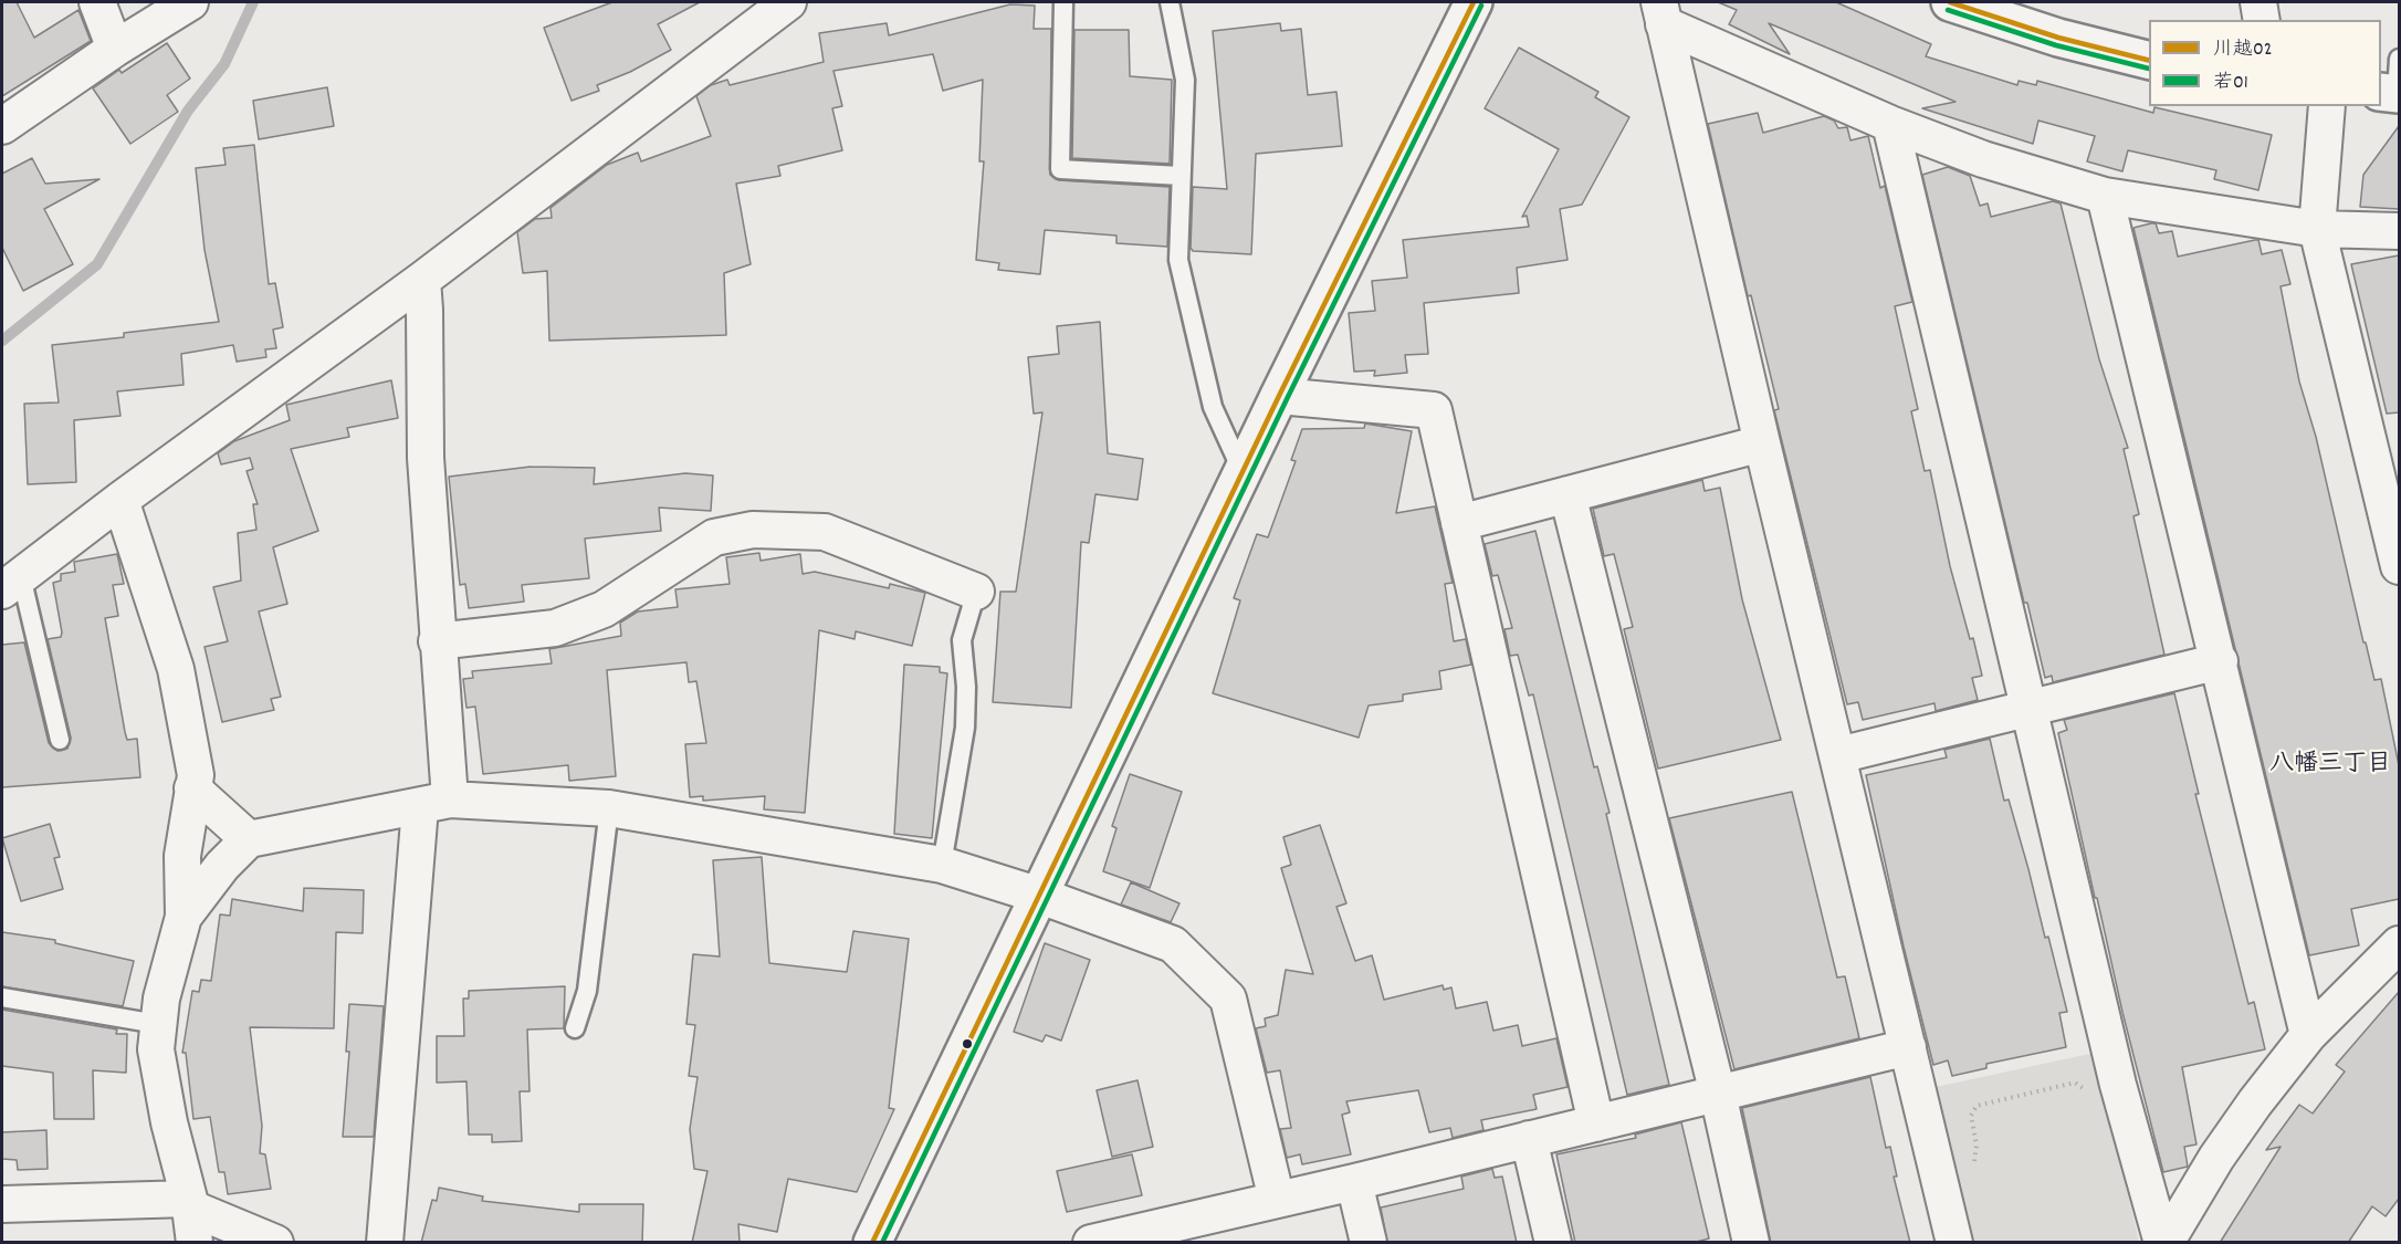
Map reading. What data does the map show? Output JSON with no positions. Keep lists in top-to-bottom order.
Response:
{
  "districts": ["八幡三丁目"],
  "lines": ["transit line 川越02", "transit line 若01"],
  "legend": ["川越02", "若01"]
}
